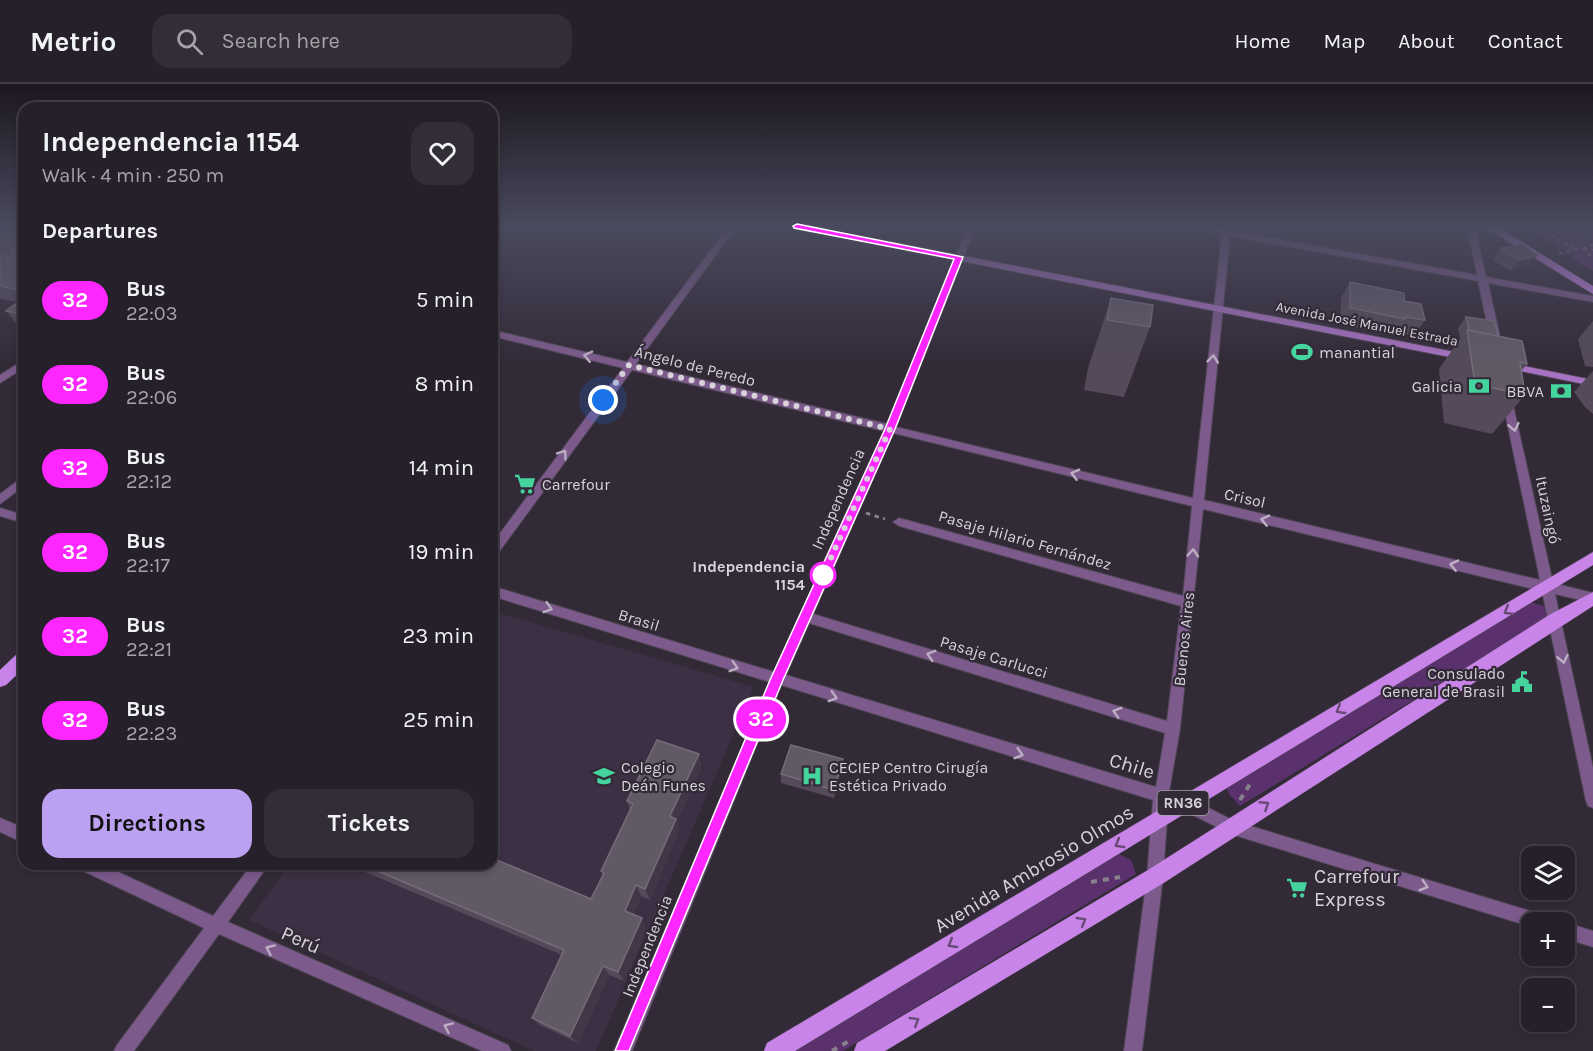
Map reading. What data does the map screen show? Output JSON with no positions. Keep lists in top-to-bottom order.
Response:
{
  "streets": {
    "main road": ["Avenida José Manuel Estrada", "RN36", "Avenida Ambrosio Olmos"],
    "street": [
      "Ángelo de Peredo",
      "Crisol",
      "Independencia",
      "Ituzaingó",
      "Pasaje Hilario Fernández",
      "Brasil",
      "Buenos Aires",
      "Pasaje Carlucci",
      "Chile",
      "Perú"
    ]
  },
  "crossings": [
    ["Avenida José Manuel Estrada", "Buenos Aires"],
    ["Ángelo de Peredo", "Crisol"],
    ["Ángelo de Peredo", "Independencia"],
    ["Crisol", "Independencia"],
    ["Crisol", "Ituzaingó"],
    ["Crisol", "Buenos Aires"],
    ["Crisol", "RN36"],
    ["Crisol", "Avenida Ambrosio Olmos"],
    ["Independencia", "Brasil"],
    ["Independencia", "Pasaje Carlucci"],
    ["Independencia", "Chile"],
    ["Ituzaingó", "RN36"],
    ["Ituzaingó", "Avenida Ambrosio Olmos"],
    ["Pasaje Hilario Fernández", "Buenos Aires"],
    ["Brasil", "Chile"],
    ["Buenos Aires", "Pasaje Carlucci"],
    ["Buenos Aires", "Chile"],
    ["Buenos Aires", "RN36"],
    ["Buenos Aires", "Avenida Ambrosio Olmos"],
    ["Chile", "RN36"],
    ["Chile", "Avenida Ambrosio Olmos"]
  ],
  "one_way": [
    "Crisol",
    "Ituzaingó",
    "Brasil",
    "Buenos Aires",
    "Pasaje Carlucci",
    "Chile",
    "Perú"
  ],
  "places": {
    "sports": ["manantial"],
    "bank": ["Galicia", "BBVA"],
    "supermarket": ["Carrefour", "Carrefour Express"],
    "other": ["Independencia 1154"],
    "public building": ["Consulado General de Brasil"],
    "school or university": ["Colegio Deán Funes"],
    "hospital": ["CECIEP Centro Cirugía Estética Privado"]
  },
  "lines": ["bus line 32"],
  "page": {
    "header": "Metrio",
    "search": "Search here",
    "nav": [
      "Home",
      "Map",
      "About",
      "Contact"
    ],
    "on_map": "32",
    "heading": [
      ["Independencia 1154", "Walk · 4 min · 250 m"],
      "Departures"
    ],
    "list": [
      {
        "mark": "32",
        "name": "Bus",
        "note": "22:03",
        "value": "5 min"
      },
      {
        "mark": "32",
        "name": "Bus",
        "note": "22:06",
        "value": "8 min"
      },
      {
        "mark": "32",
        "name": "Bus",
        "note": "22:12",
        "value": "14 min"
      },
      {
        "mark": "32",
        "name": "Bus",
        "note": "22:17",
        "value": "19 min"
      },
      {
        "mark": "32",
        "name": "Bus",
        "note": "22:21",
        "value": "23 min"
      },
      {
        "mark": "32",
        "name": "Bus",
        "note": "22:23",
        "value": "25 min"
      }
    ],
    "buttons": ["Directions", "Tickets"],
    "map_buttons": ["+", "−"]
  }
}
